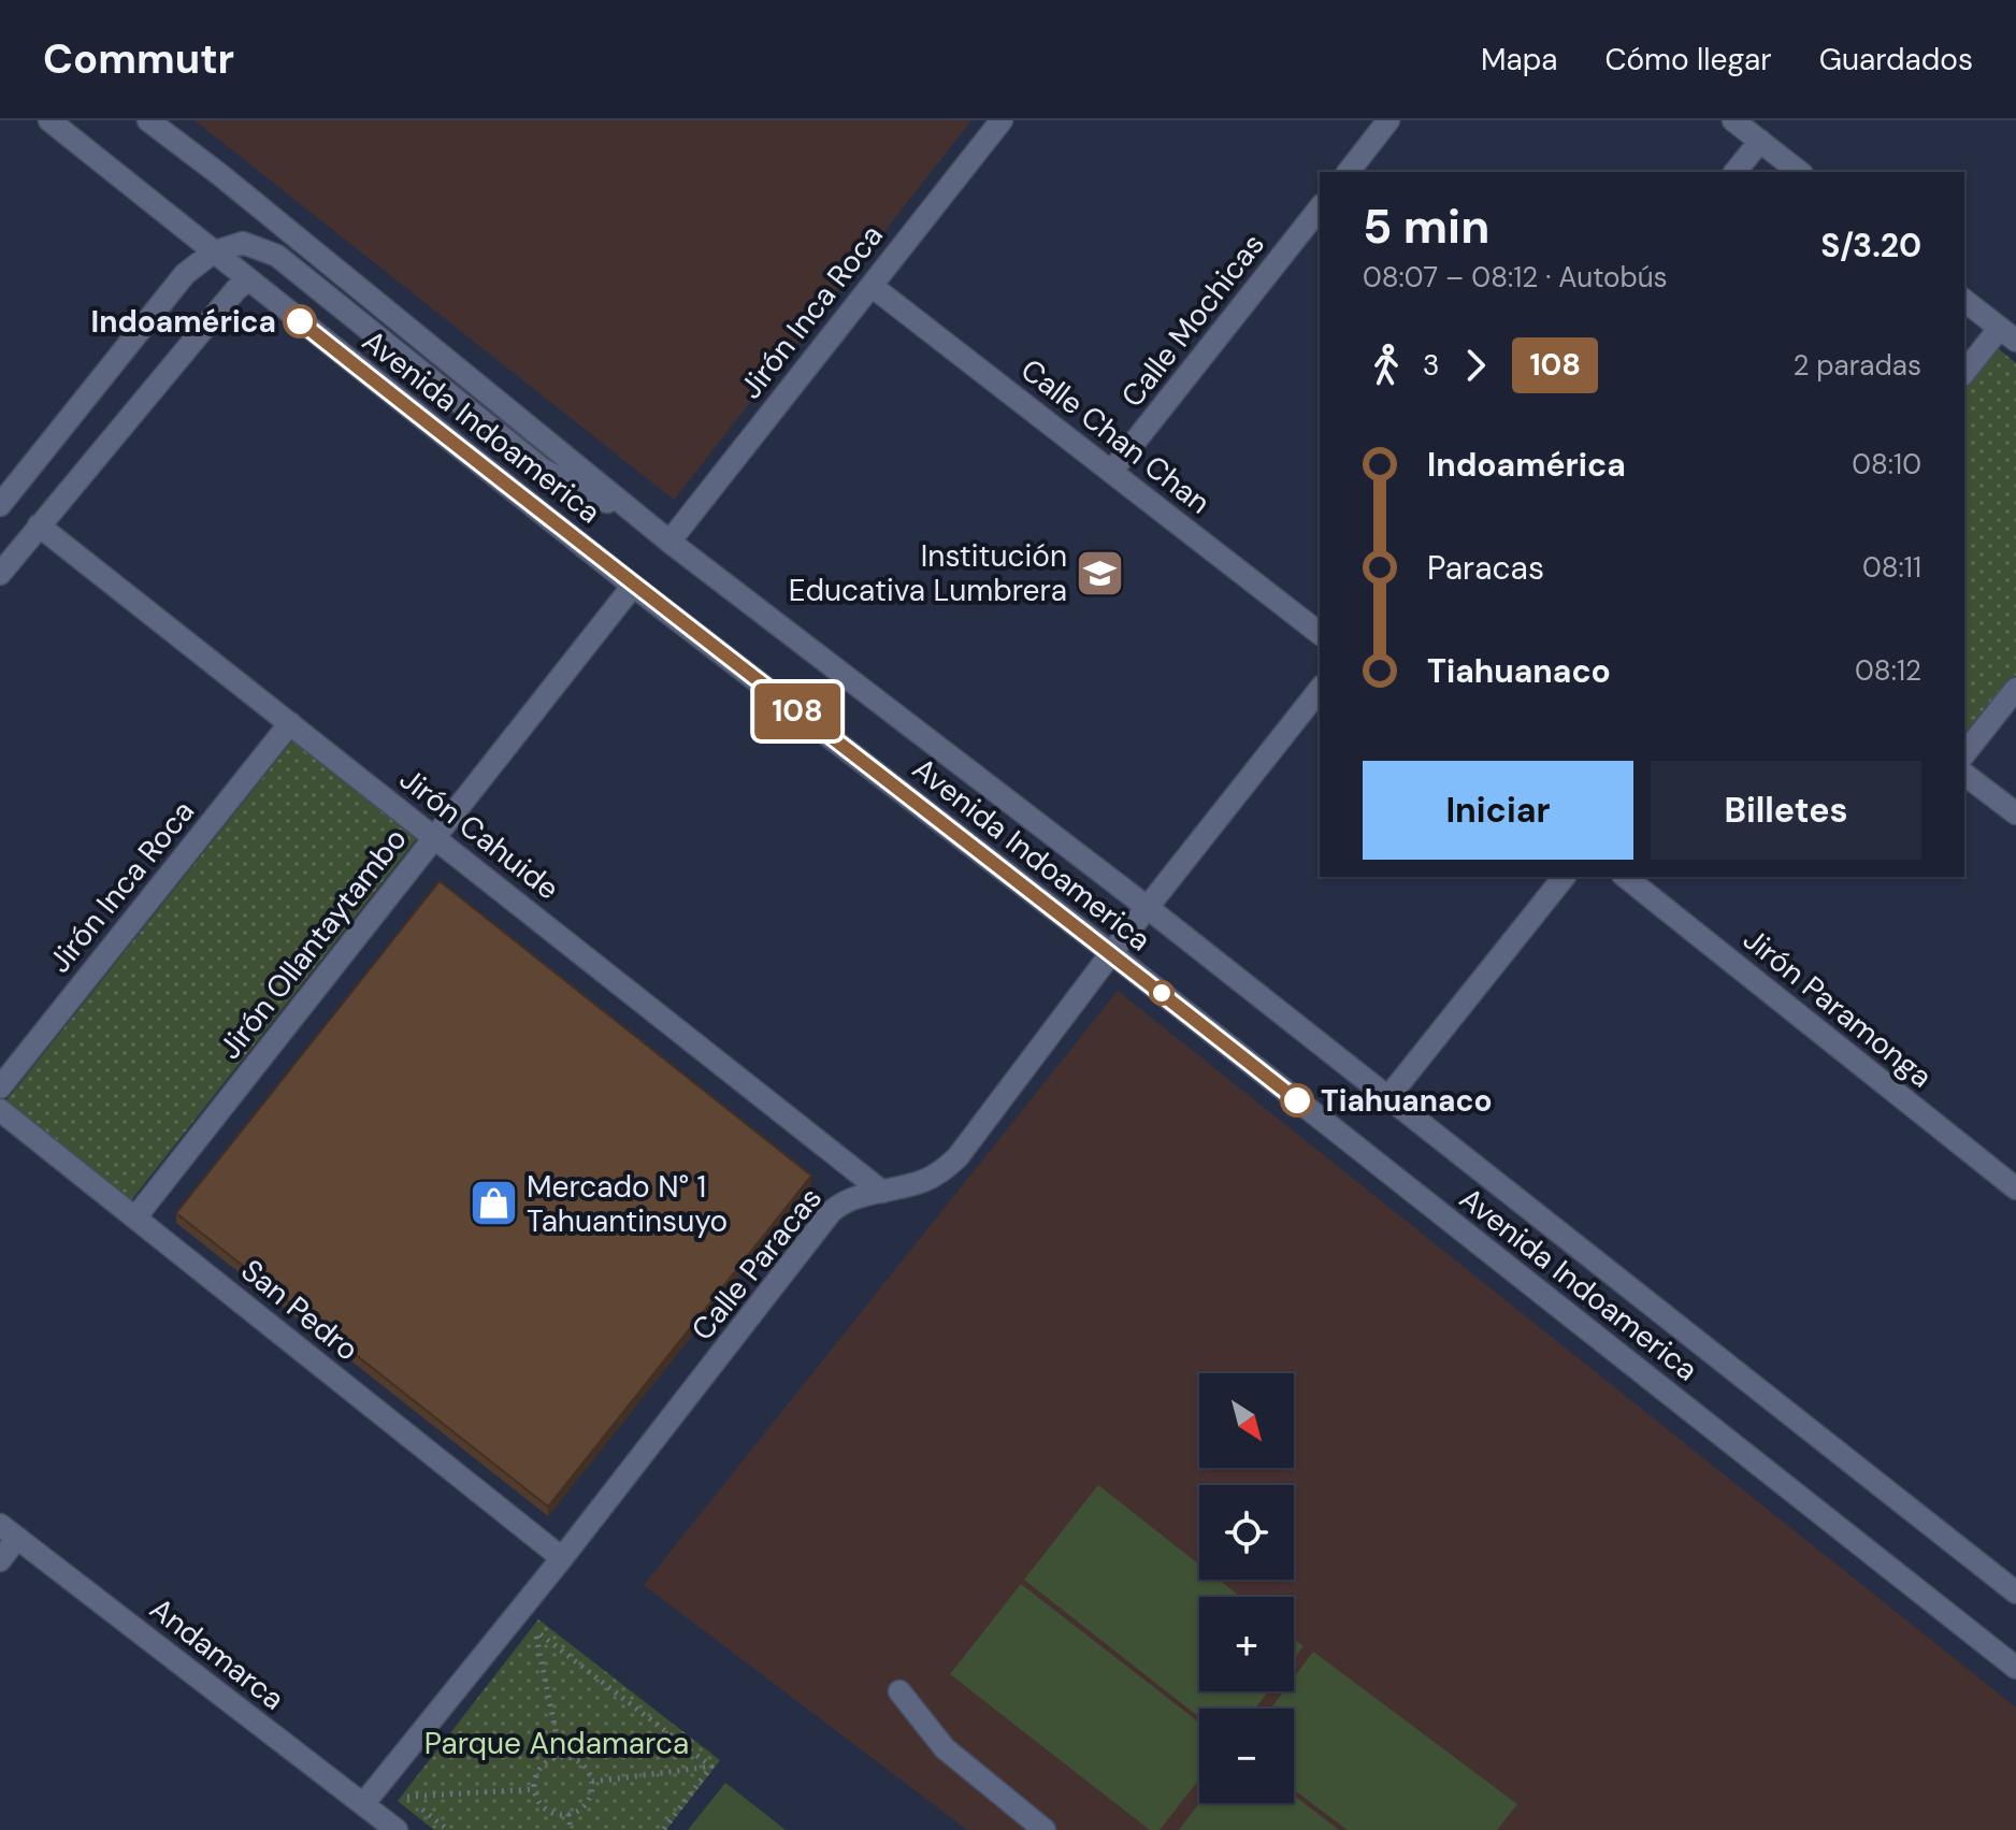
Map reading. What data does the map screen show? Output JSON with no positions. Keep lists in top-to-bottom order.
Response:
{
  "streets": {
    "street": [
      "Jirón Inca Roca",
      "Calle Mochicas",
      "Avenida Indoamerica",
      "Calle Chan Chan",
      "Jirón Cahuide",
      "Jirón Ollantaytambo",
      "Jirón Paramonga",
      "Calle Paracas",
      "San Pedro",
      "Andamarca"
    ]
  },
  "crossings": [
    ["Jirón Inca Roca", "Avenida Indoamerica"],
    ["Jirón Inca Roca", "Calle Chan Chan"],
    ["Jirón Inca Roca", "Jirón Cahuide"],
    ["Calle Mochicas", "Calle Chan Chan"],
    ["Avenida Indoamerica", "Jirón Ollantaytambo"],
    ["Avenida Indoamerica", "Calle Paracas"],
    ["Jirón Cahuide", "Jirón Ollantaytambo"],
    ["Jirón Cahuide", "Calle Paracas"],
    ["Jirón Ollantaytambo", "San Pedro"],
    ["Calle Paracas", "San Pedro"],
    ["Calle Paracas", "Andamarca"]
  ],
  "parks": ["Parque Andamarca"],
  "places": {
    "other": ["Indoamérica", "Tiahuanaco"],
    "school or university": ["Institución Educativa Lumbrera"],
    "shop": ["Mercado N° 1 Tahuantinsuyo"]
  },
  "lines": ["bus line 108"],
  "north": "bottom right",
  "page": {
    "header": "Commutr",
    "nav": ["Mapa", "Cómo llegar", "Guardados"],
    "on_map": "108",
    "heading": ["5 min", "08:07 – 08:12 · Autobús", "S/3.20"],
    "legs": ["3", "108", "2 paradas"],
    "list": [
      {
        "name": "Indoamérica",
        "value": "08:10"
      },
      {
        "name": "Paracas",
        "value": "08:11"
      },
      {
        "name": "Tiahuanaco",
        "value": "08:12"
      }
    ],
    "buttons": ["Iniciar", "Billetes"],
    "map_buttons": ["+", "−"]
  }
}
